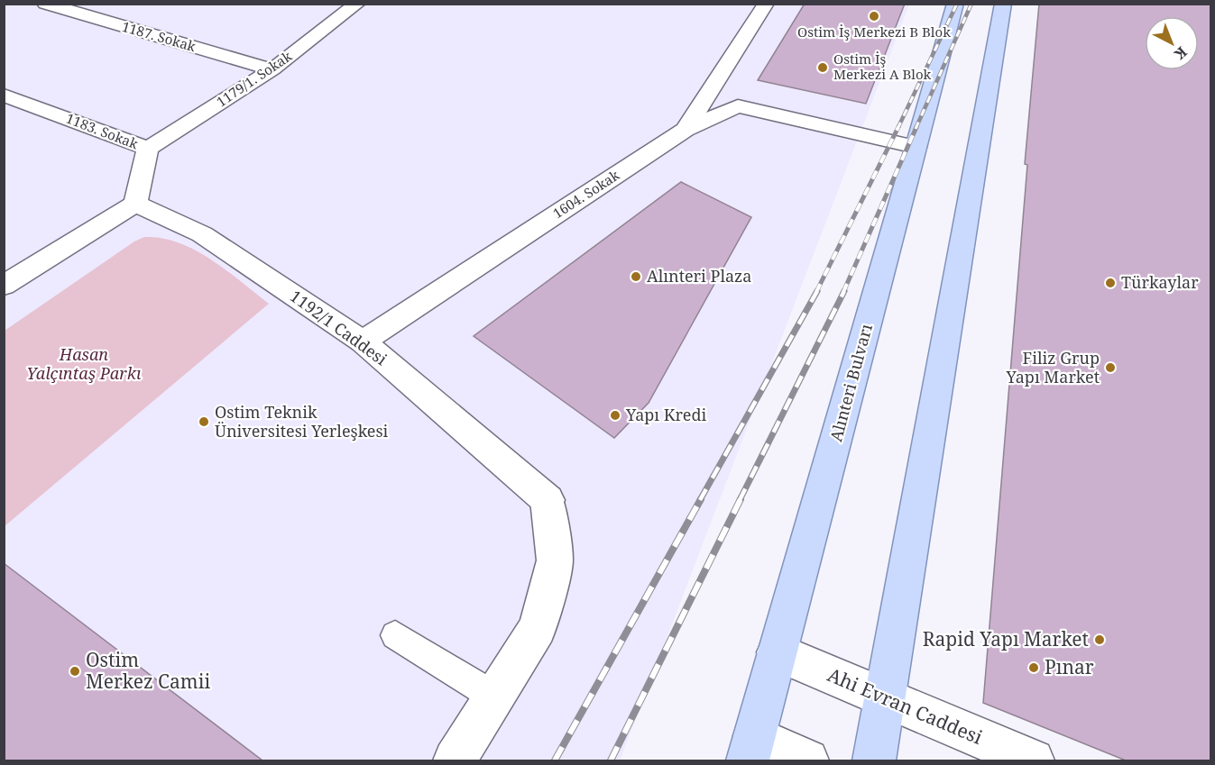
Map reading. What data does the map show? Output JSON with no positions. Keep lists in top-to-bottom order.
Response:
{
  "streets": {
    "main road": ["Alınteri Bulvarı"],
    "street": [
      "1187. Sokak",
      "1179/1. Sokak",
      "1183. Sokak",
      "1604. Sokak",
      "1192/1 Caddesi",
      "Ahi Evran Caddesi"
    ]
  },
  "crossings": [
    ["1187. Sokak", "1179/1. Sokak"],
    ["1179/1. Sokak", "1183. Sokak"],
    ["1183. Sokak", "1192/1 Caddesi"],
    ["1604. Sokak", "1192/1 Caddesi"],
    ["Alınteri Bulvarı", "Ahi Evran Caddesi"]
  ],
  "parks": ["Hasan Yalçıntaş Parkı"],
  "places": [
    "Ostim İş Merkezi B Blok",
    "Ostim İş Merkezi A Blok",
    "Alınteri Plaza",
    "Türkaylar",
    "Filiz Grup Yapı Market",
    "Yapı Kredi",
    "Ostim Teknik Üniversitesi Yerleşkesi",
    "Rapid Yapı Market",
    "Pınar",
    "Ostim Merkez Camii"
  ],
  "north": "bottom right"
}
